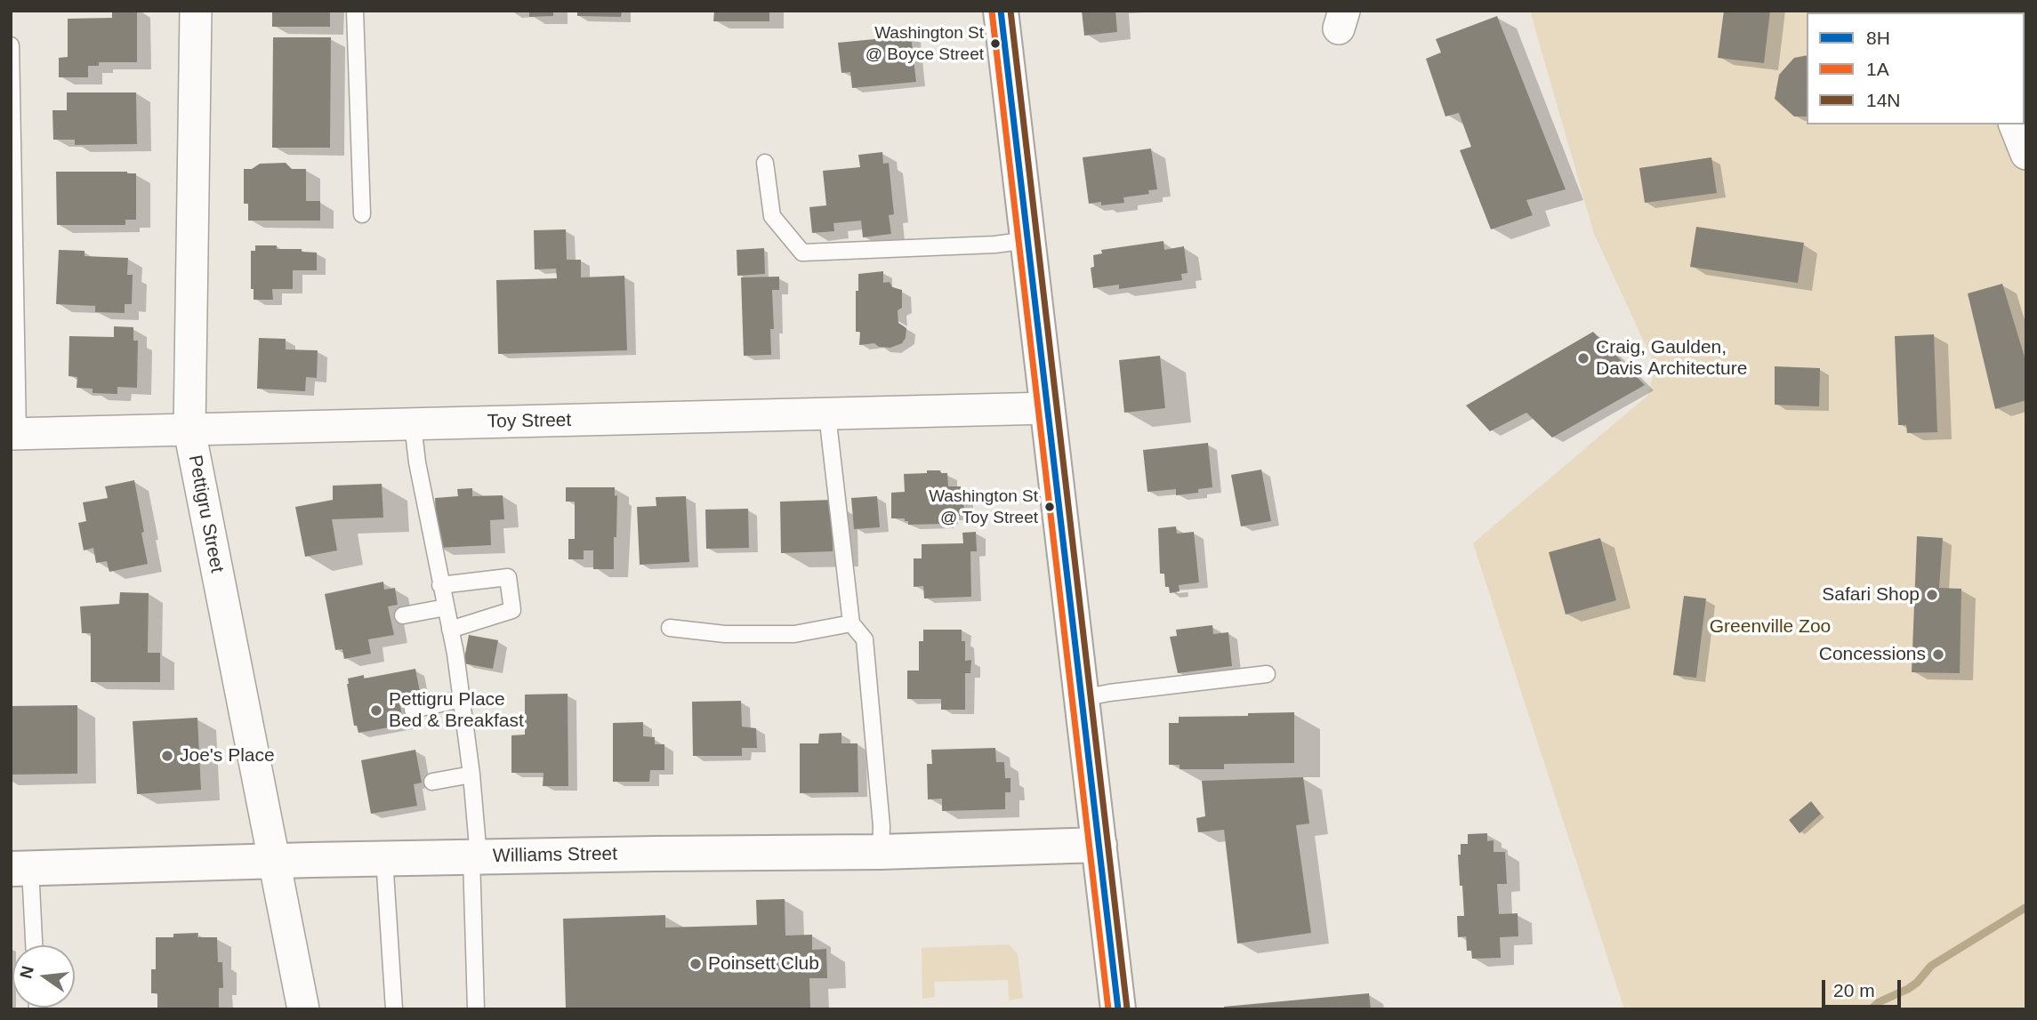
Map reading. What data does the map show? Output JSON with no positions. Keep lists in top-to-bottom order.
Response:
{
  "streets": {
    "street": ["Toy Street", "Pettigru Street", "Williams Street"]
  },
  "crossings": [
    ["Toy Street", "Pettigru Street"],
    ["Pettigru Street", "Williams Street"]
  ],
  "parks": ["Greenville Zoo"],
  "places": [
    "Washington St @ Boyce Street",
    "Craig, Gaulden, Davis Architecture",
    "Washington St @ Toy Street",
    "Safari Shop",
    "Concessions",
    "Pettigru Place Bed & Breakfast",
    "Joe's Place",
    "Poinsett Club"
  ],
  "lines": ["transit line 8H", "transit line 14N", "transit line 1A"],
  "legend": ["8H", "1A", "14N"],
  "scale_bar": "20 m",
  "north": "left"
}
